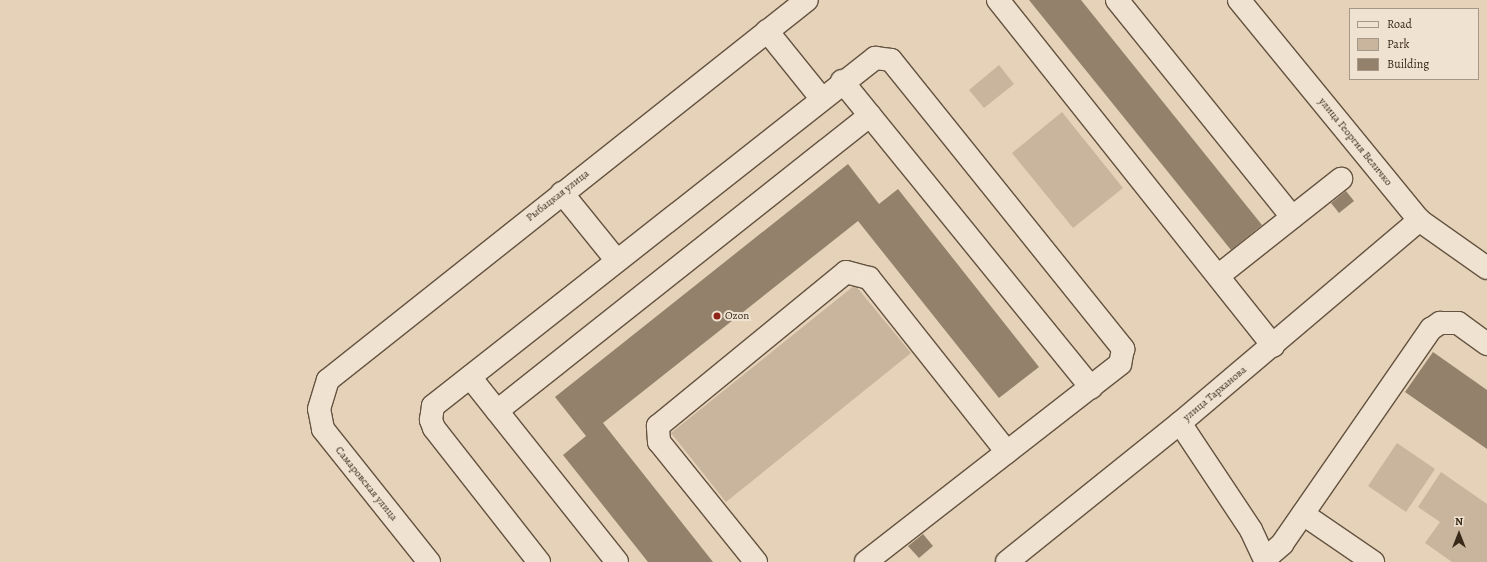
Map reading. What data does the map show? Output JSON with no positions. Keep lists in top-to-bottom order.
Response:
{
  "streets": {
    "street": [
      "улица Георгия Величко",
      "Рыбацкая улица",
      "улица Тарханова",
      "Самаровская улица"
    ]
  },
  "crossings": [
    ["улица Георгия Величко", "улица Тарханова"],
    ["Рыбацкая улица", "Самаровская улица"]
  ],
  "places": ["Ozon"],
  "legend": ["Road", "Park", "Building"],
  "north": "top"
}
